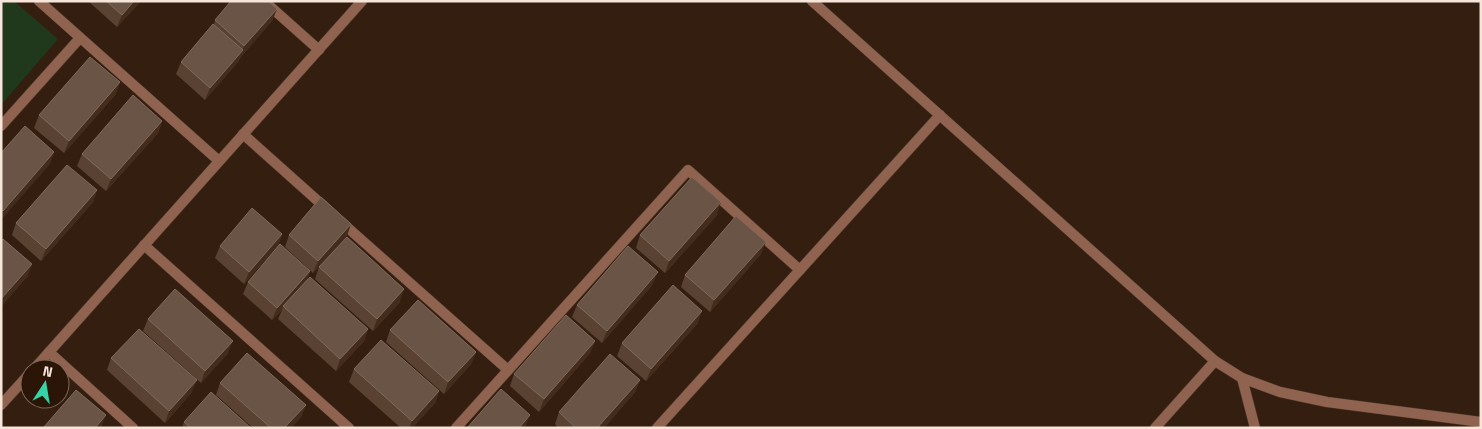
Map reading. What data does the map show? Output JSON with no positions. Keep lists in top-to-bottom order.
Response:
{
  "north": "top"
}
